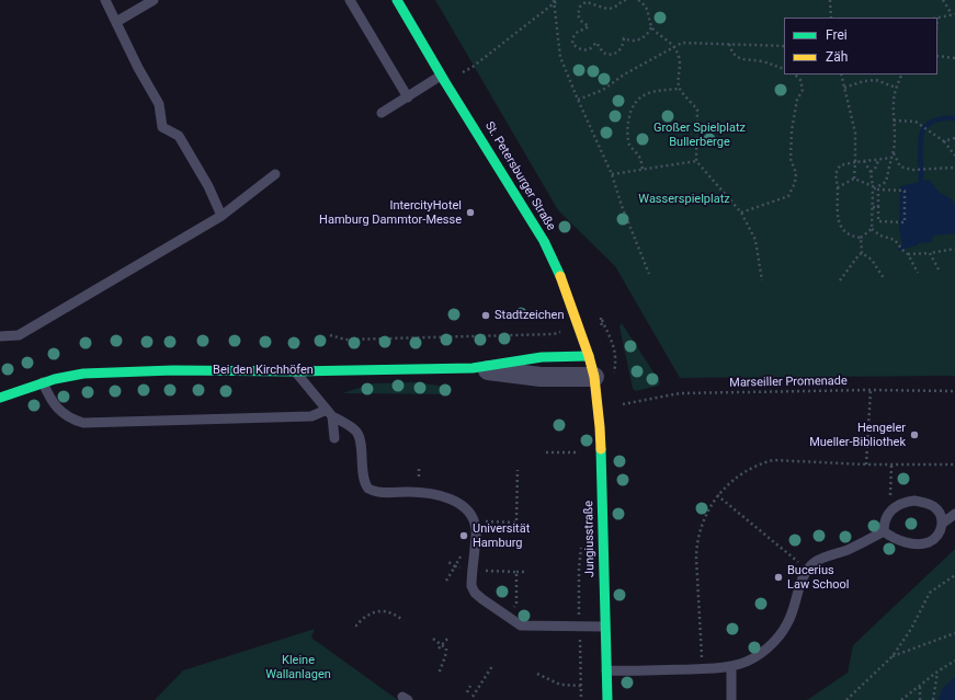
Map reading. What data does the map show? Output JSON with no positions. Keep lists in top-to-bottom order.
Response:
{
  "streets": {
    "street": ["St. Petersburger Straße", "Bei den Kirchhöfen", "Jungiusstraße"],
    "path": ["Marseiller Promenade"]
  },
  "crossings": [
    ["St. Petersburger Straße", "Bei den Kirchhöfen"],
    ["St. Petersburger Straße", "Jungiusstraße"],
    ["Bei den Kirchhöfen", "Jungiusstraße"]
  ],
  "parks": ["Großer Spielplatz Bullerberge", "Wasserspielplatz", "Kleine Wallanlagen"],
  "places": [
    "IntercityHotel Hamburg Dammtor-Messe",
    "Stadtzeichen",
    "Hengeler Mueller-Bibliothek",
    "Universität Hamburg",
    "Bucerius Law School"
  ],
  "legend": ["Frei", "Zäh"]
}
